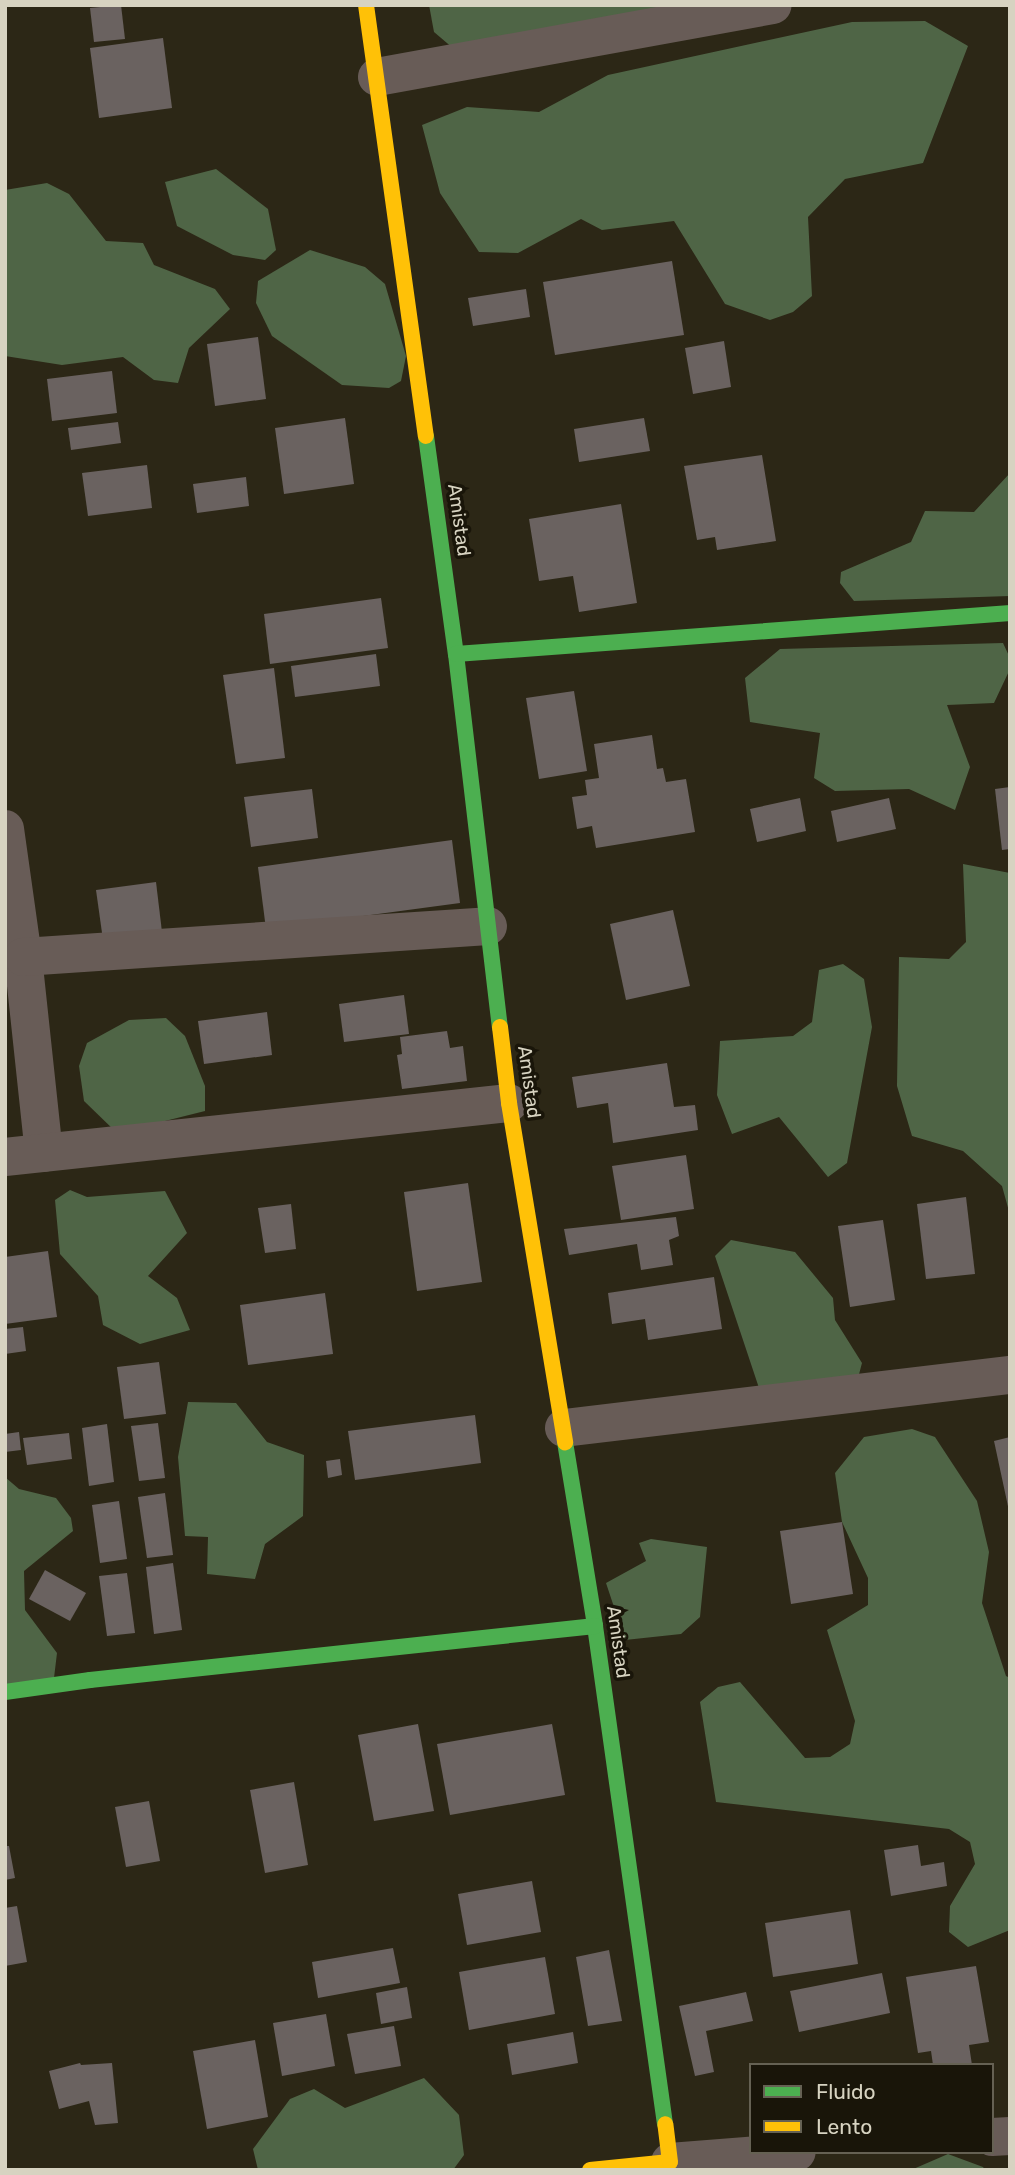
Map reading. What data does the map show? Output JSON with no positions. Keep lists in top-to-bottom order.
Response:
{
  "streets": {
    "street": ["Amistad"]
  },
  "legend": ["Fluido", "Lento"]
}
